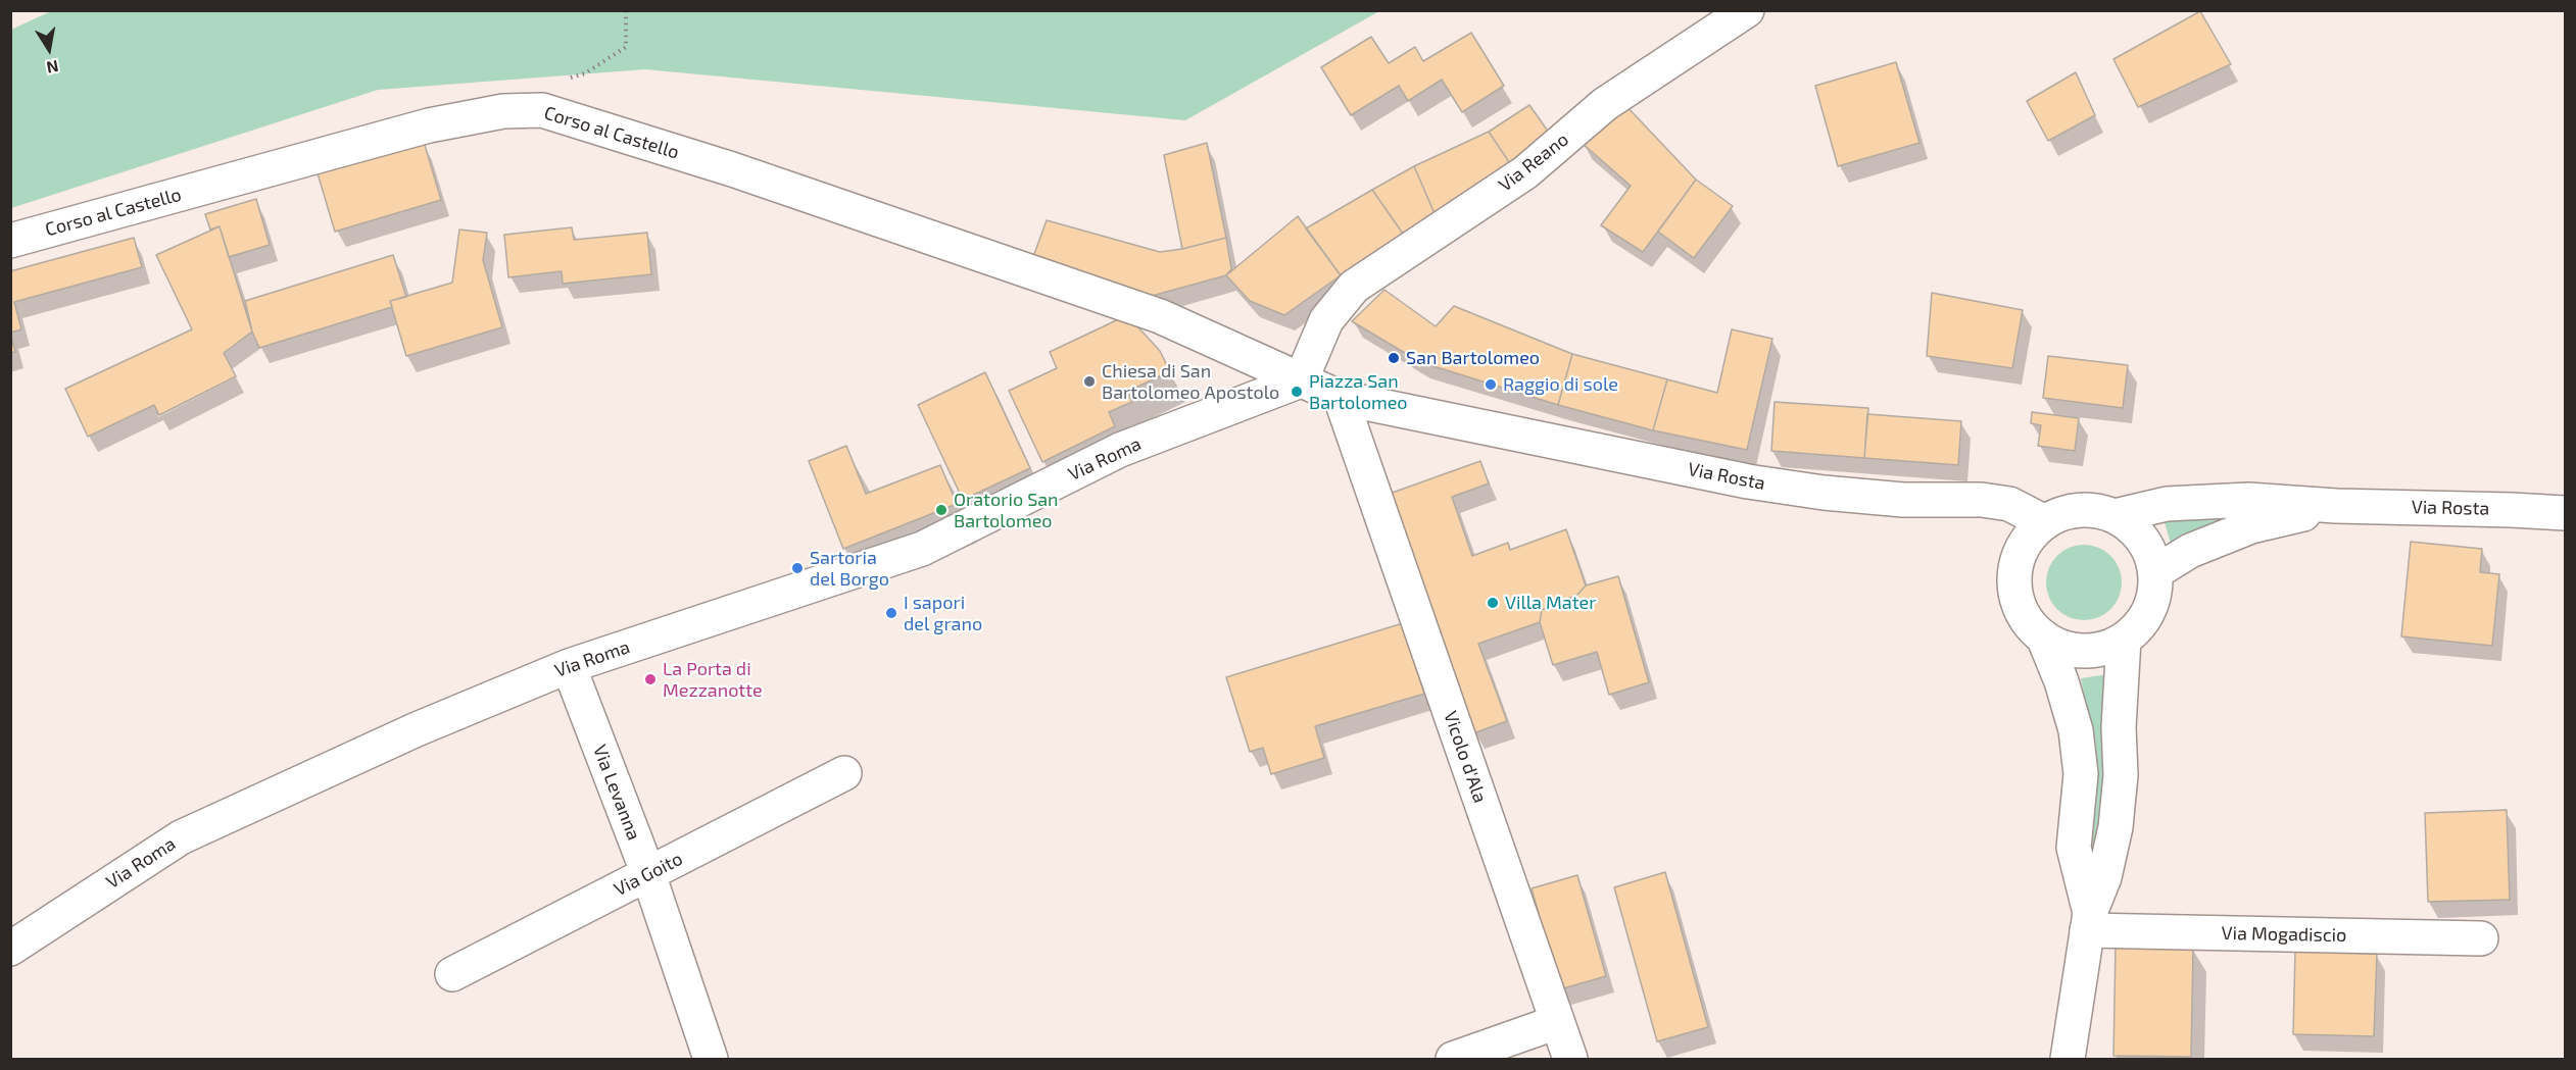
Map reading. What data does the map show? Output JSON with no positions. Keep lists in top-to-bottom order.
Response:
{
  "streets": {
    "street": [
      "Corso al Castello",
      "Via Reano",
      "Via Roma",
      "Via Rosta",
      "Vicolo d'Ala",
      "Via Levanna",
      "Via Goito",
      "Via Mogadiscio"
    ]
  },
  "crossings": [
    ["Corso al Castello", "Via Reano"],
    ["Corso al Castello", "Via Roma"],
    ["Via Reano", "Via Roma"],
    ["Via Roma", "Via Levanna"],
    ["Via Rosta", "Vicolo d'Ala"],
    ["Via Levanna", "Via Goito"]
  ],
  "places": [
    "San Bartolomeo",
    "Chiesa di San Bartolomeo Apostolo",
    "Raggio di sole",
    "Piazza San Bartolomeo",
    "Oratorio San Bartolomeo",
    "Sartoria del Borgo",
    "Villa Mater",
    "I sapori del grano",
    "La Porta di Mezzanotte"
  ],
  "north": "bottom"
}
